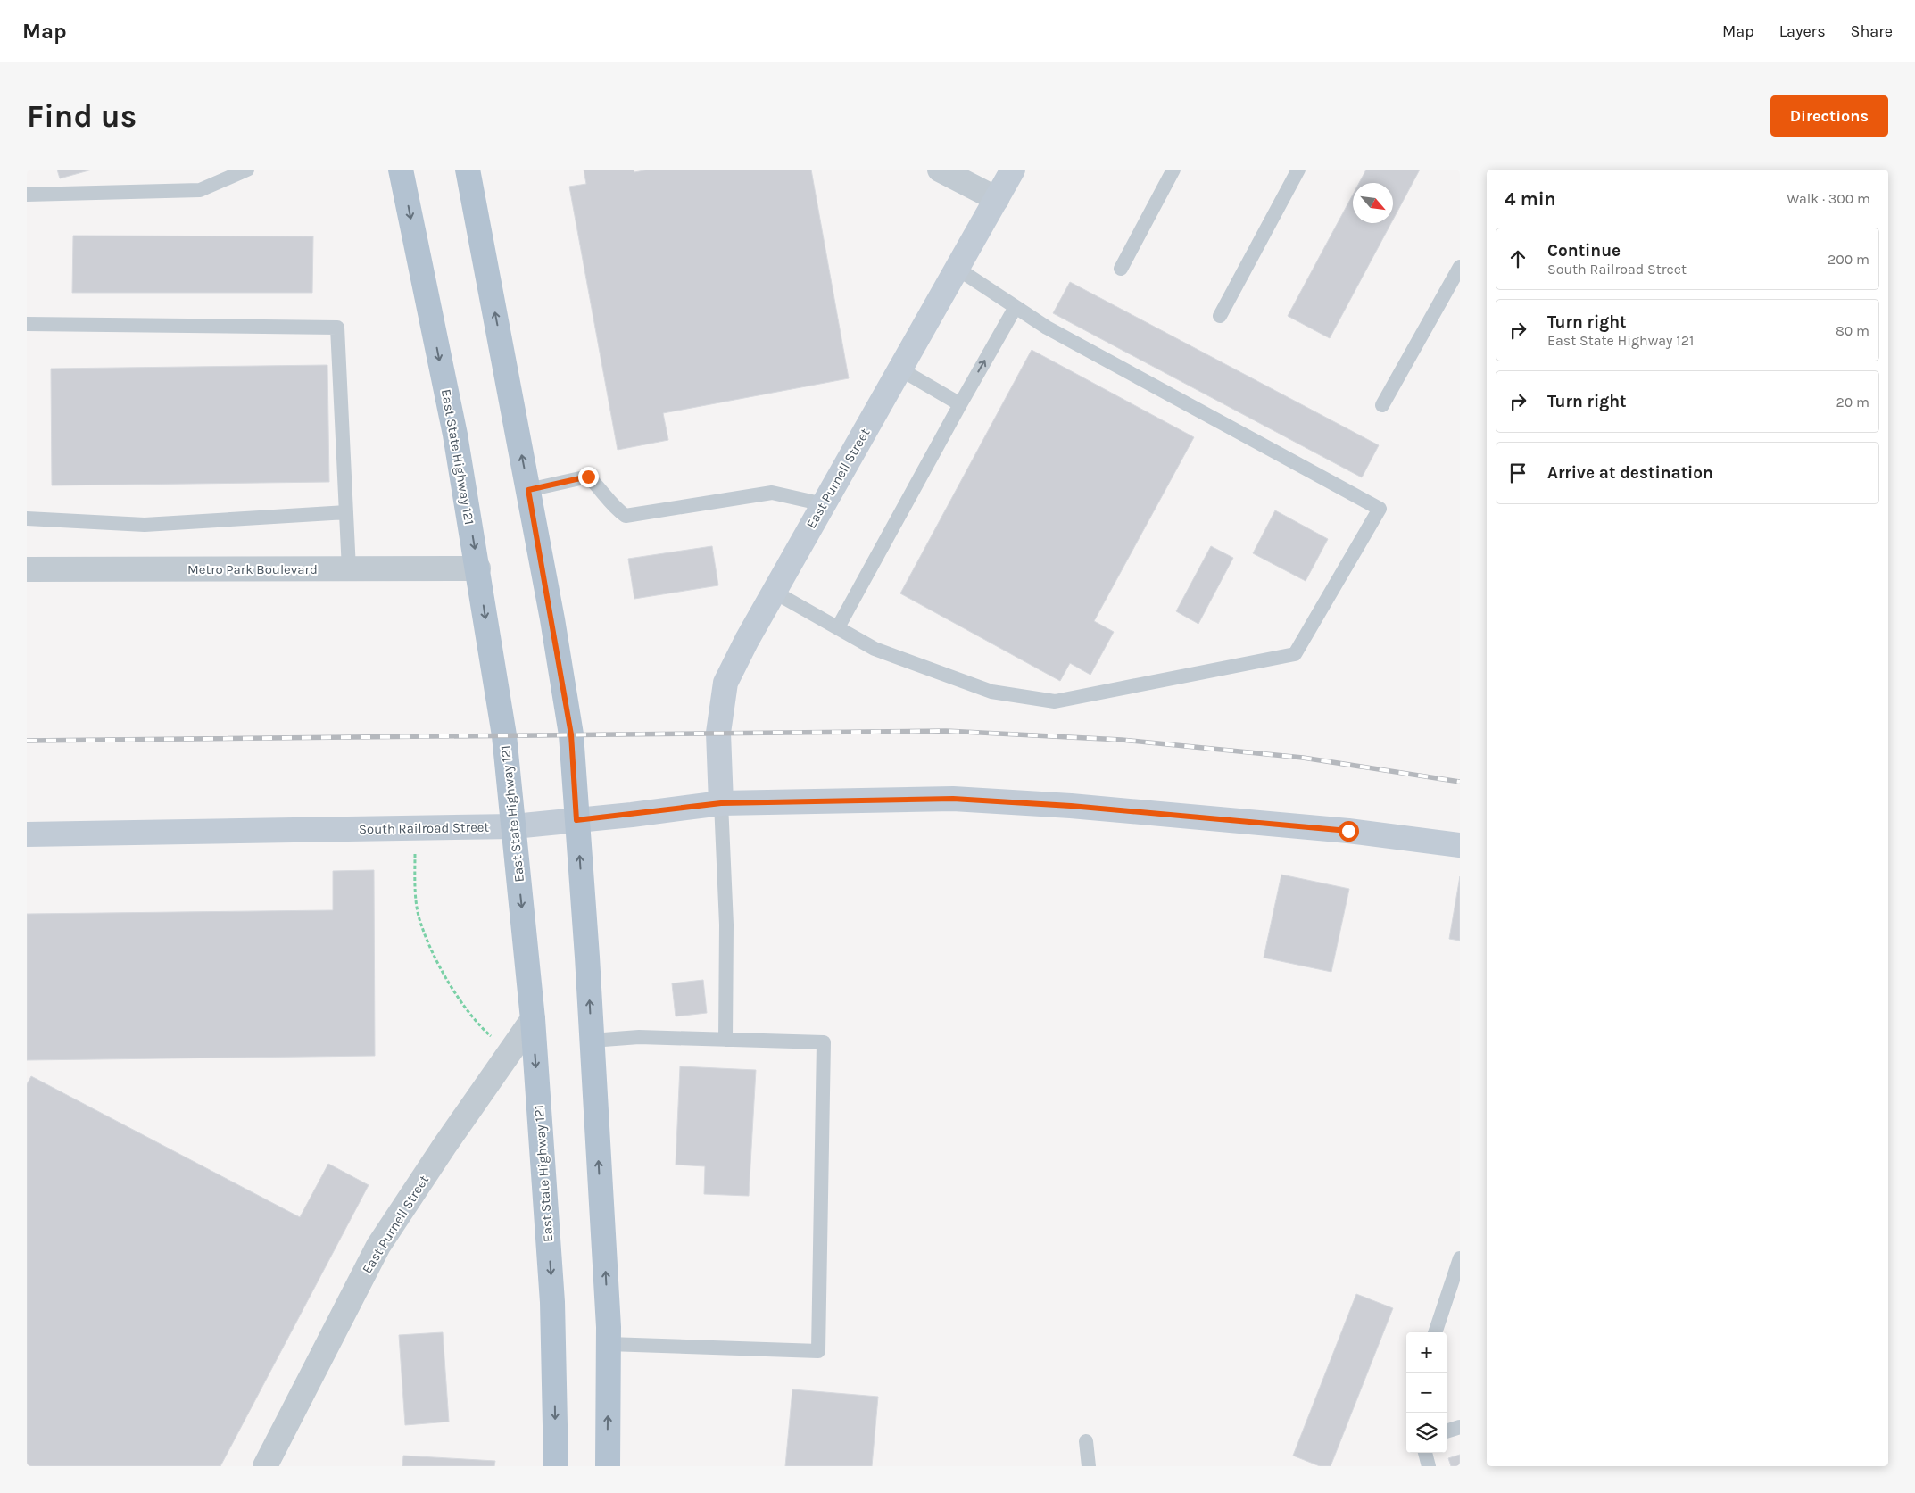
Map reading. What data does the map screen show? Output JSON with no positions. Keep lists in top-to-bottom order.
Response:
{
  "streets": {
    "main road": ["East State Highway 121"],
    "street": ["East Purnell Street", "Metro Park Boulevard", "South Railroad Street"]
  },
  "crossings": [
    ["East State Highway 121", "East Purnell Street"],
    ["East State Highway 121", "Metro Park Boulevard"],
    ["East State Highway 121", "South Railroad Street"],
    ["East Purnell Street", "South Railroad Street"]
  ],
  "north": "bottom right",
  "page": {
    "header": "Map",
    "nav": ["Map", "Layers", "Share"],
    "buttons": "Directions",
    "title": "Find us",
    "heading": ["4 min", "Walk · 300 m"],
    "list": [
      ["Continue", "South Railroad Street", "200 m"],
      ["Turn right", "East State Highway 121", "80 m"],
      ["Turn right", "20 m"],
      "Arrive at destination"
    ],
    "map_buttons": ["+", "−"]
  }
}
